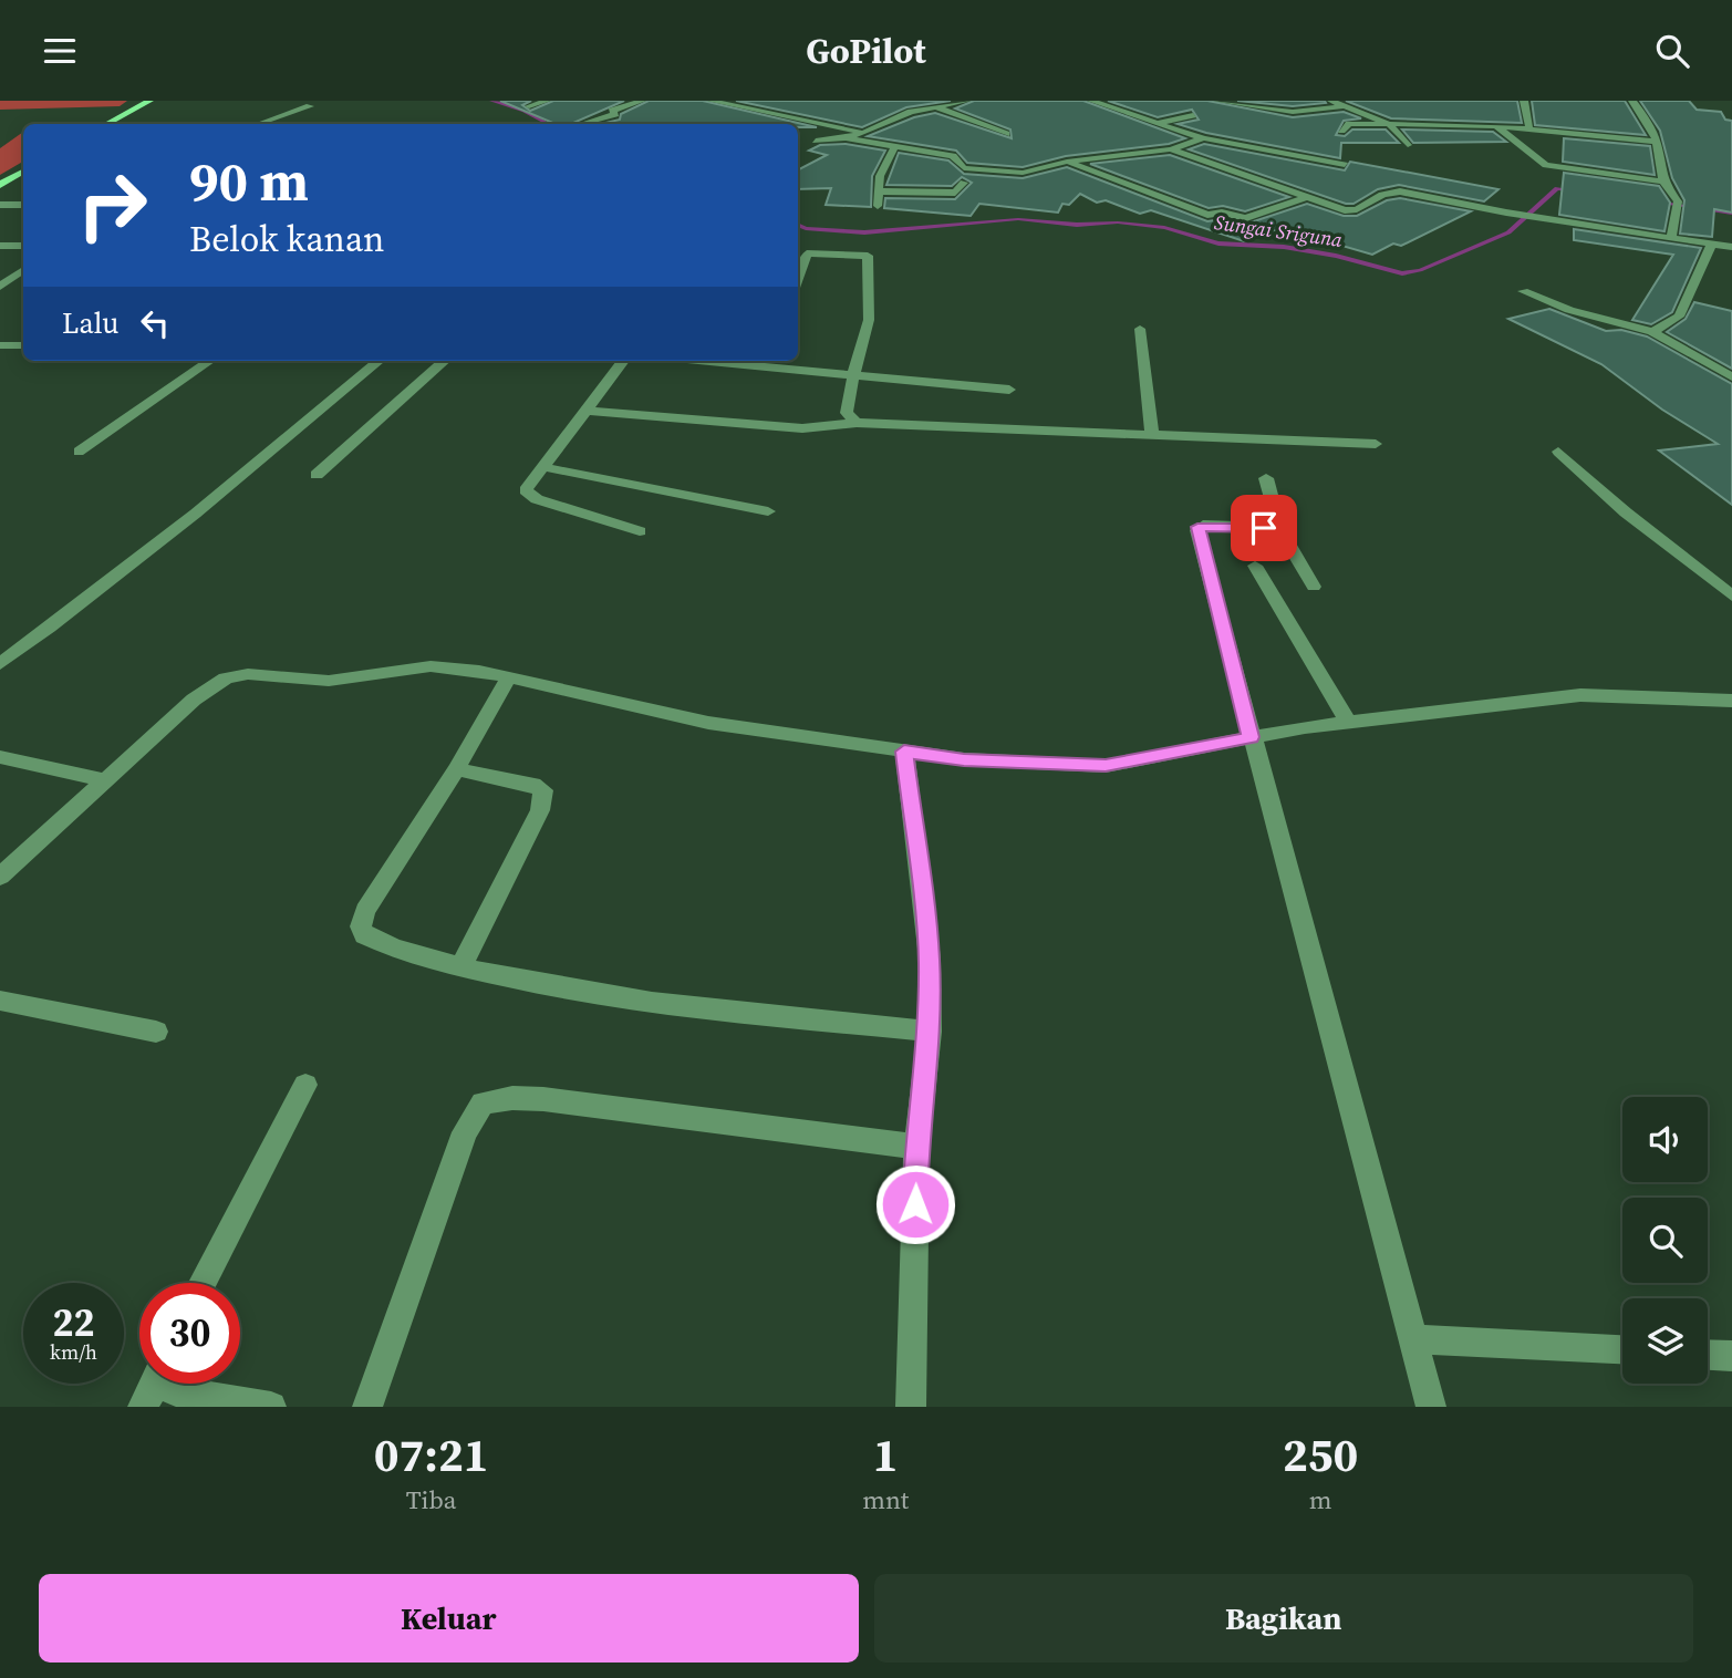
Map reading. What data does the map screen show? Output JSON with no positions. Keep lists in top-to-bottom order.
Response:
{
  "water": ["Sungai Sriguna"],
  "page": {
    "header": "GoPilot",
    "turn": ["90 m", "Belok kanan"],
    "then": "Lalu",
    "speed": "22 km/h",
    "limit": "30",
    "eta": [
      "07:21",
      "Tiba",
      "1",
      "mnt",
      "250",
      "m"
    ],
    "buttons": ["Keluar", "Bagikan"]
  }
}
